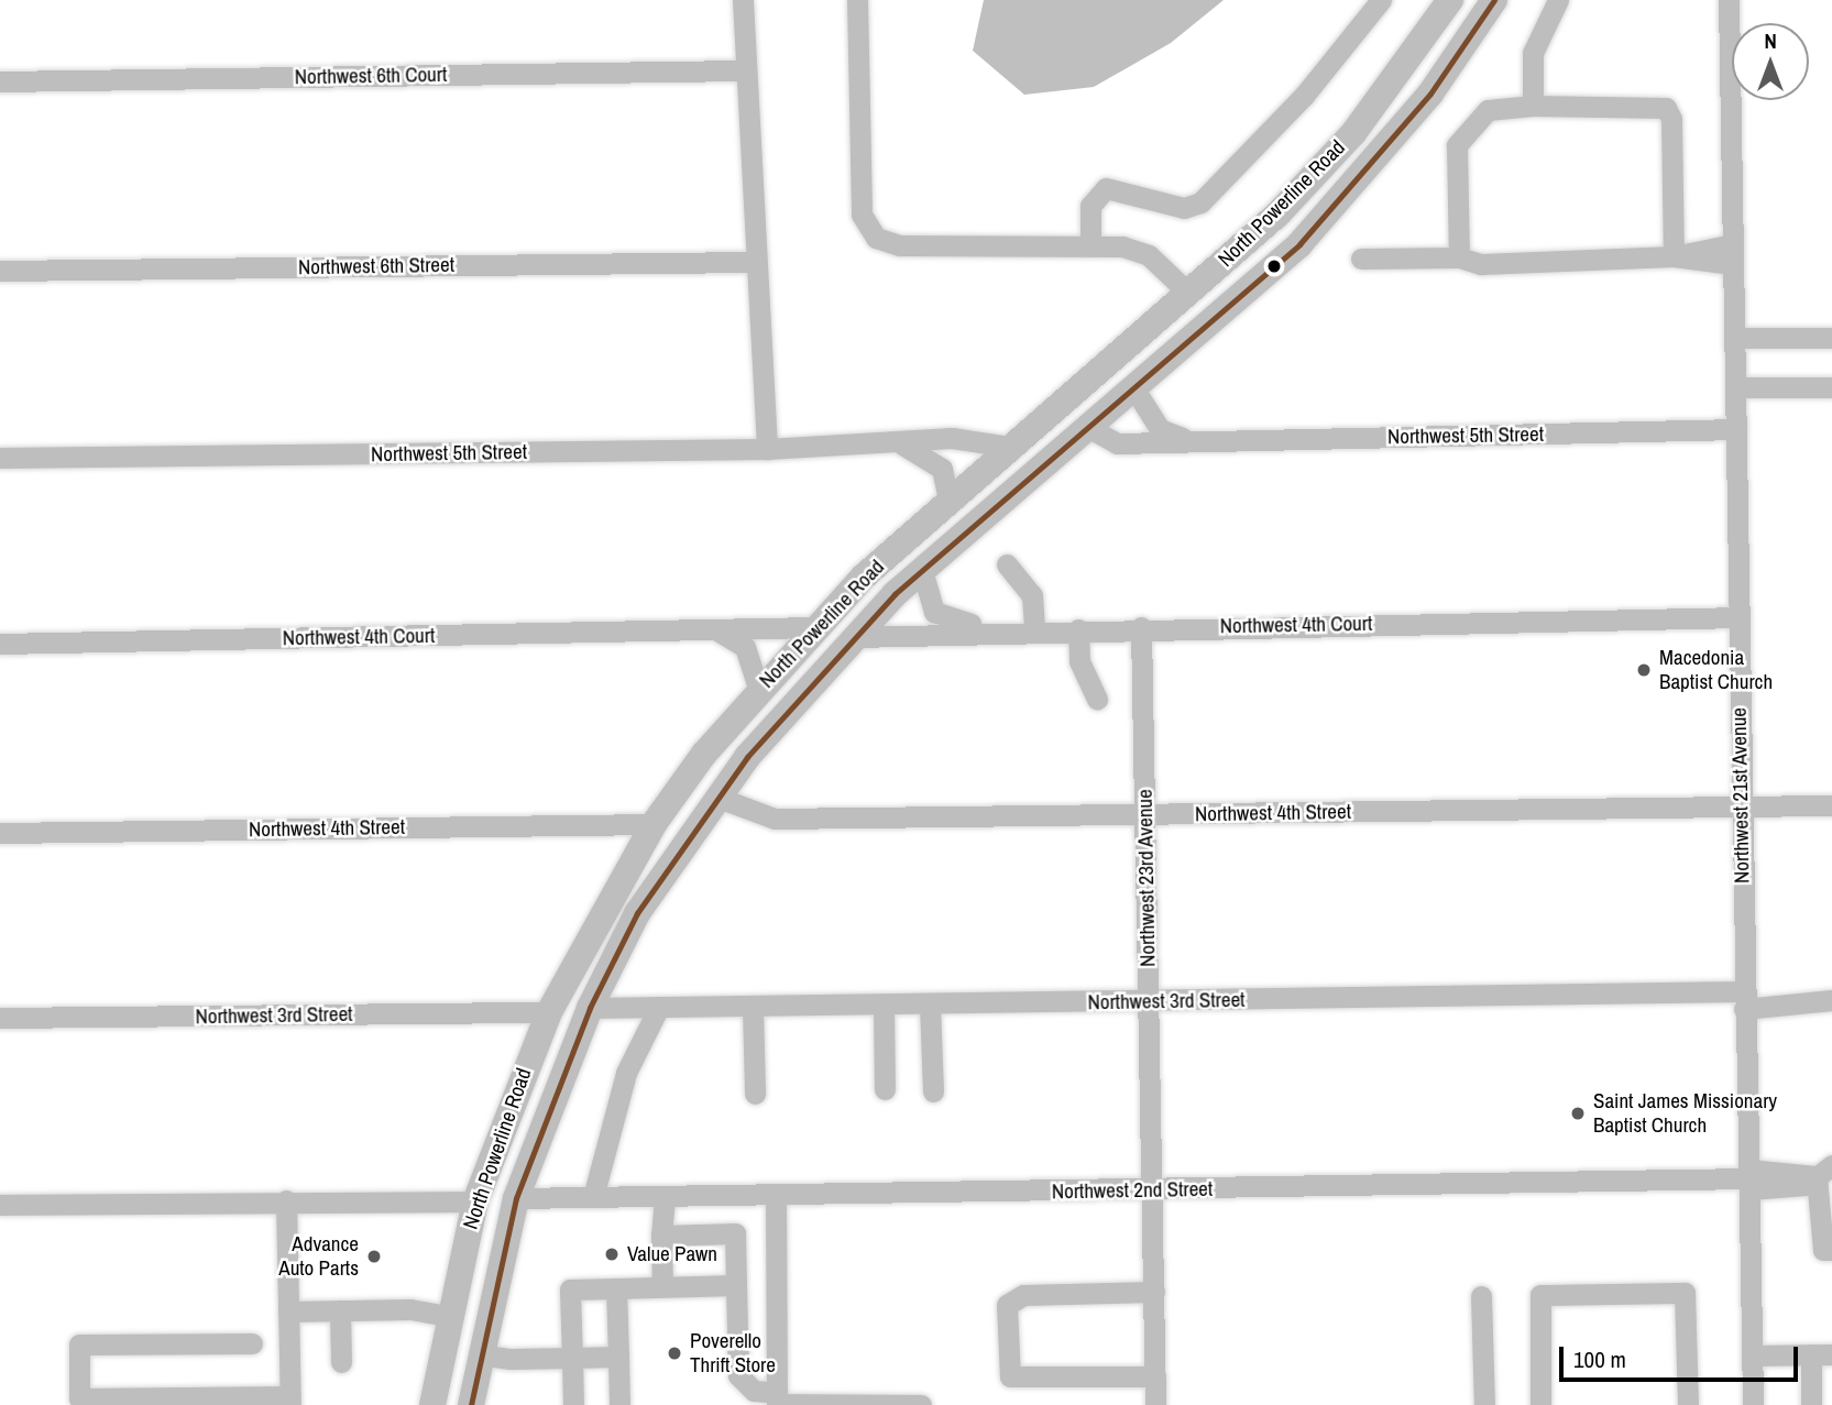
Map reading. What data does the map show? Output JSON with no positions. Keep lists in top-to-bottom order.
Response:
{
  "streets": {
    "main road": ["North Powerline Road"],
    "street": [
      "Northwest 6th Court",
      "Northwest 6th Street",
      "Northwest 5th Street",
      "Northwest 4th Court",
      "Northwest 21st Avenue",
      "Northwest 4th Street",
      "Northwest 23rd Avenue",
      "Northwest 3rd Street",
      "Northwest 2nd Street"
    ]
  },
  "crossings": [
    ["North Powerline Road", "Northwest 5th Street"],
    ["North Powerline Road", "Northwest 4th Court"],
    ["North Powerline Road", "Northwest 4th Street"],
    ["North Powerline Road", "Northwest 3rd Street"],
    ["North Powerline Road", "Northwest 2nd Street"],
    ["Northwest 5th Street", "Northwest 21st Avenue"],
    ["Northwest 4th Court", "Northwest 21st Avenue"],
    ["Northwest 4th Court", "Northwest 23rd Avenue"],
    ["Northwest 21st Avenue", "Northwest 4th Street"],
    ["Northwest 21st Avenue", "Northwest 3rd Street"],
    ["Northwest 21st Avenue", "Northwest 2nd Street"],
    ["Northwest 4th Street", "Northwest 23rd Avenue"],
    ["Northwest 23rd Avenue", "Northwest 3rd Street"],
    ["Northwest 23rd Avenue", "Northwest 2nd Street"]
  ],
  "places": [
    "Macedonia Baptist Church",
    "Saint James Missionary Baptist Church",
    "Value Pawn",
    "Advance Auto Parts",
    "Poverello Thrift Store"
  ],
  "scale_bar": "100 m",
  "north": "top"
}
